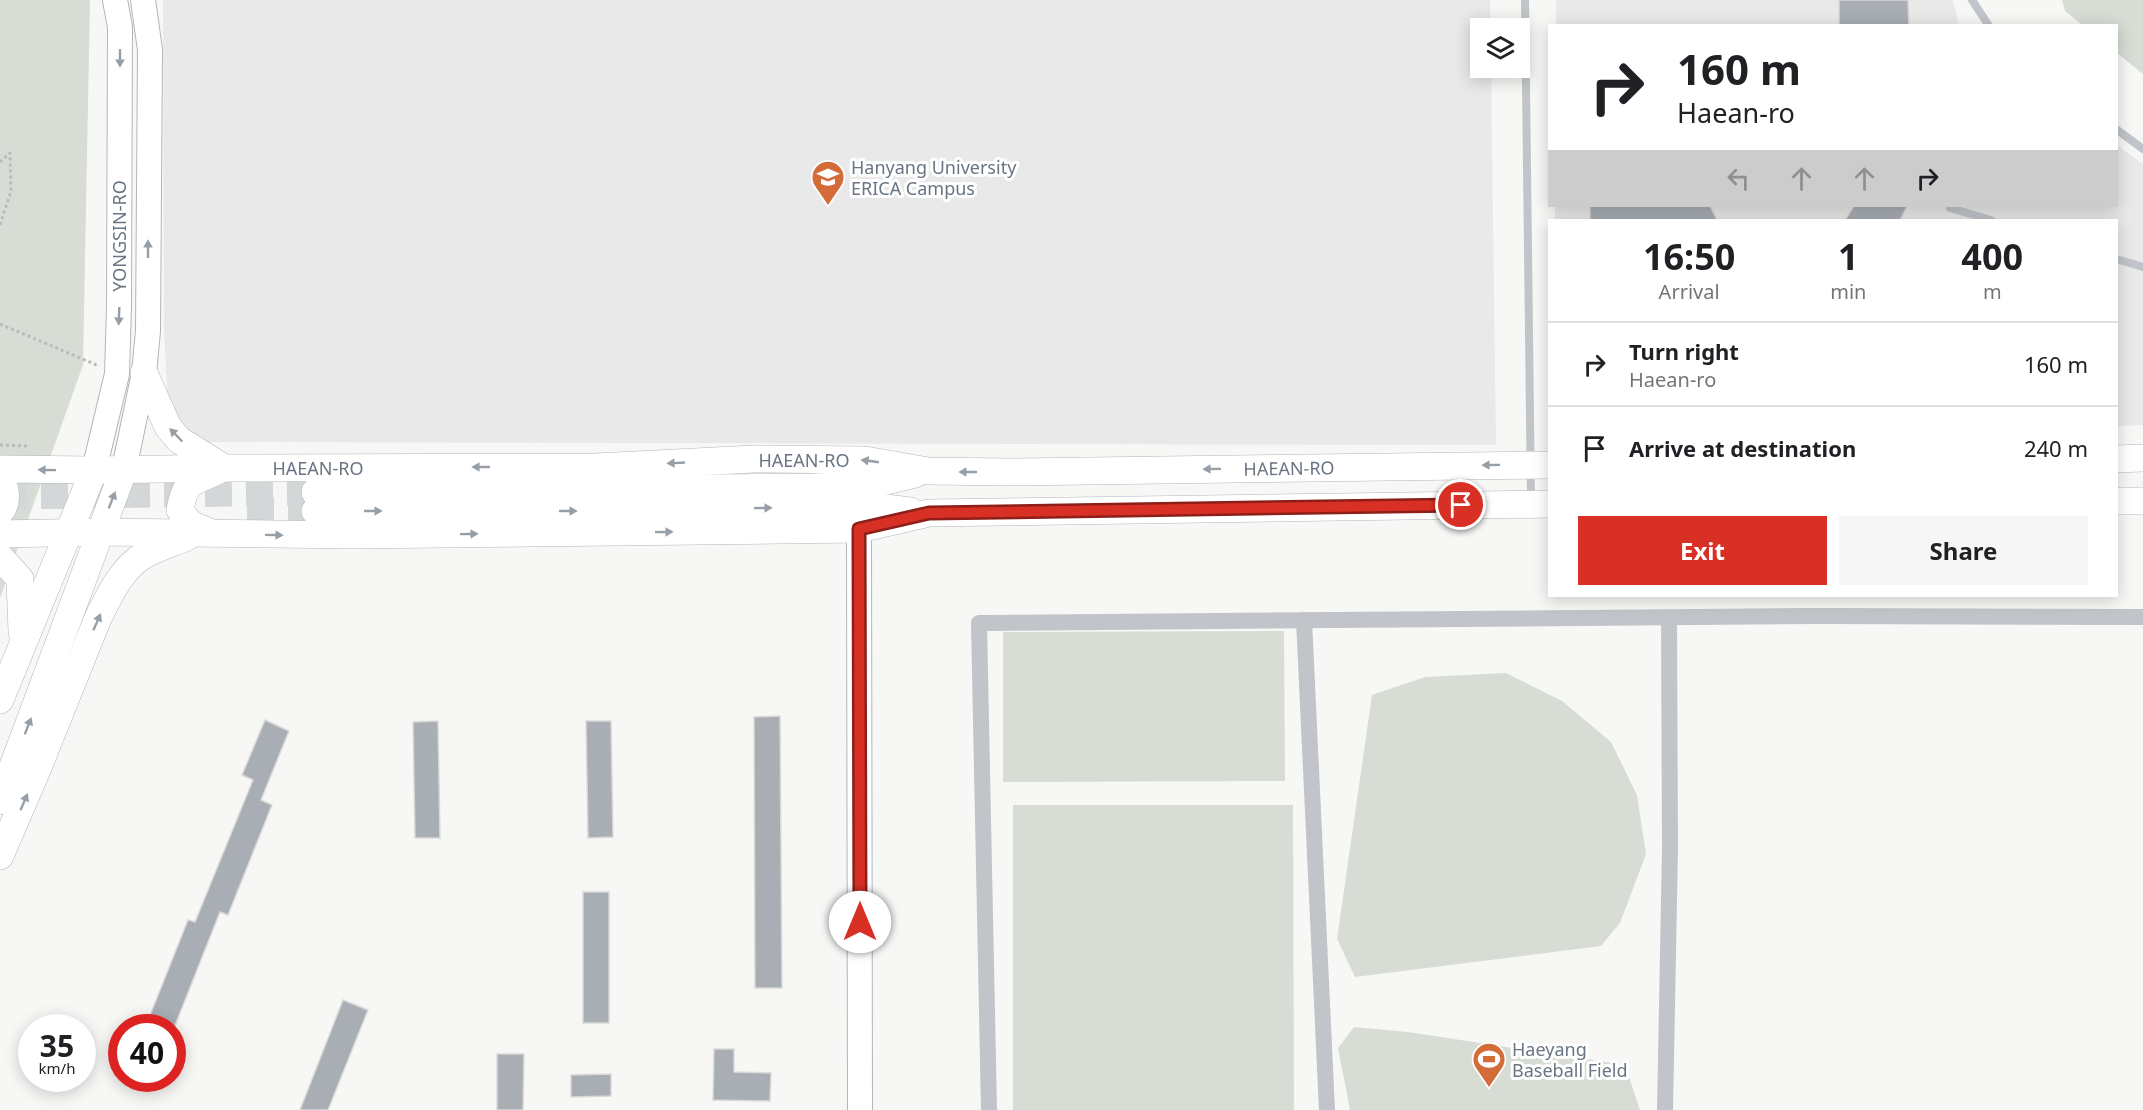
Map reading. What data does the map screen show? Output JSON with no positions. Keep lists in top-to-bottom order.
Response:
{
  "streets": {
    "main road": ["YONGSIN-RO", "HAEAN-RO"]
  },
  "crossings": [
    ["YONGSIN-RO", "HAEAN-RO"]
  ],
  "places": {
    "school or university": ["Hanyang University ERICA Campus"],
    "sports": ["Haeyang Baseball Field"]
  },
  "page": {
    "turn": ["160 m", "Haean-ro"],
    "eta": [
      "16:50",
      "Arrival",
      "1",
      "min",
      "400",
      "m"
    ],
    "list": [
      {
        "name": "Turn right",
        "note": "Haean-ro",
        "value": "160 m"
      },
      {
        "name": "Arrive at destination",
        "value": "240 m"
      }
    ],
    "buttons": ["Exit", "Share"],
    "speed": "35 km/h",
    "limit": "40"
  }
}
